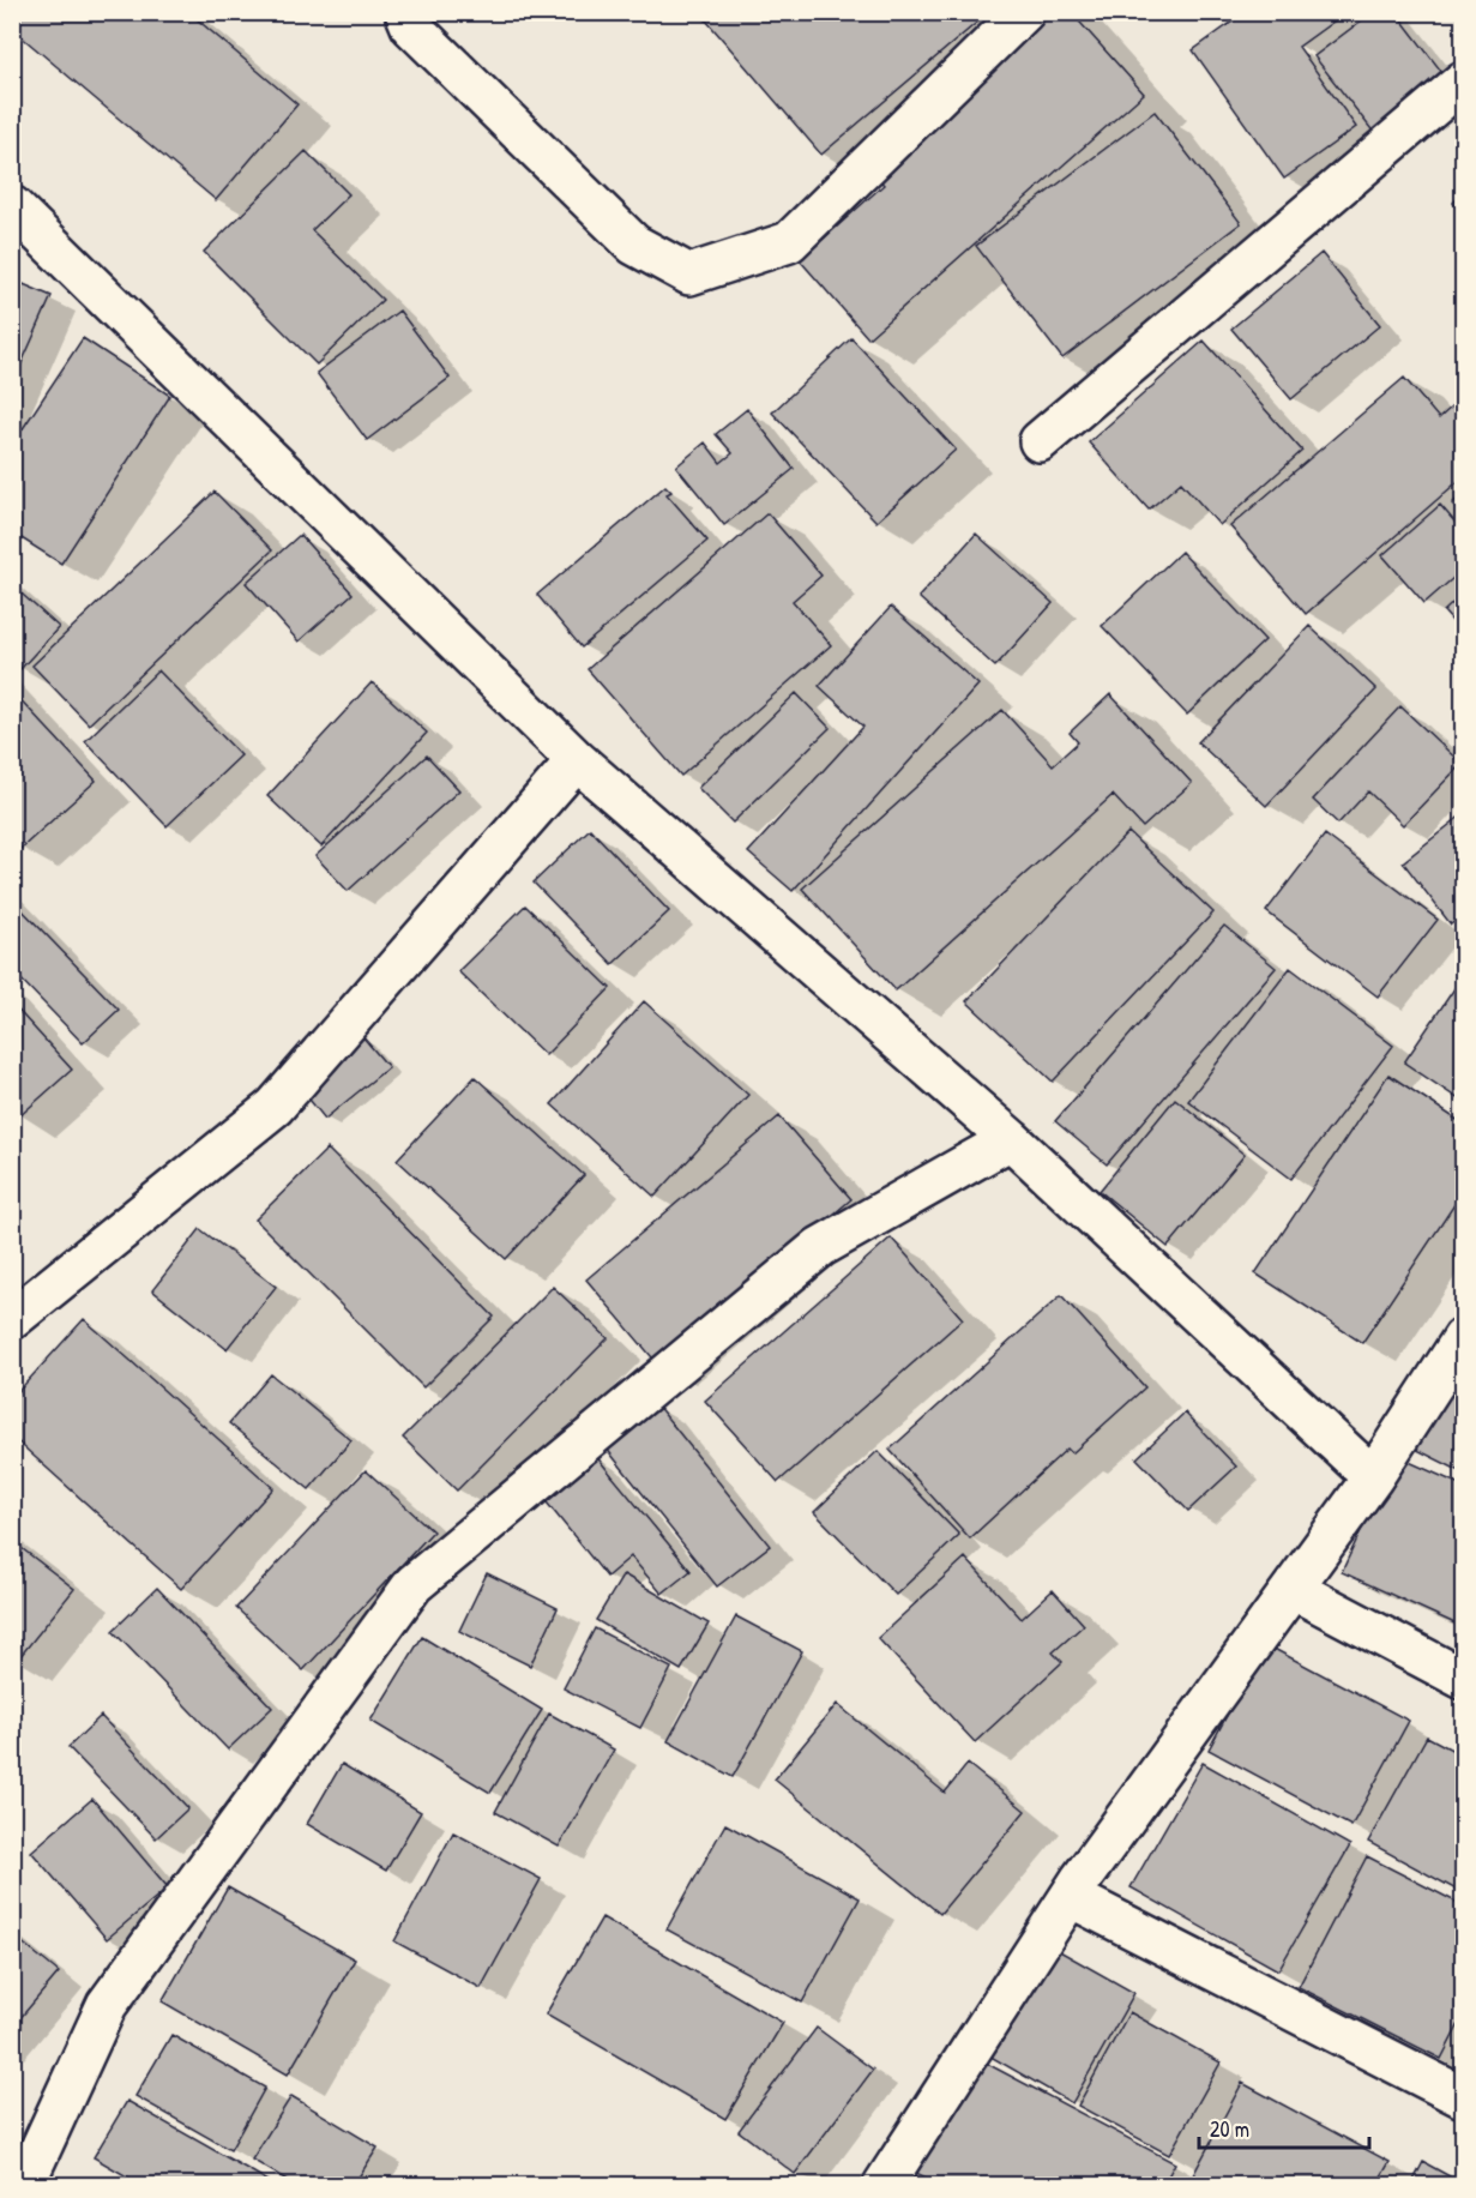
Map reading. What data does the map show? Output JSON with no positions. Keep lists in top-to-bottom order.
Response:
{
  "scale_bar": "20 m"
}
